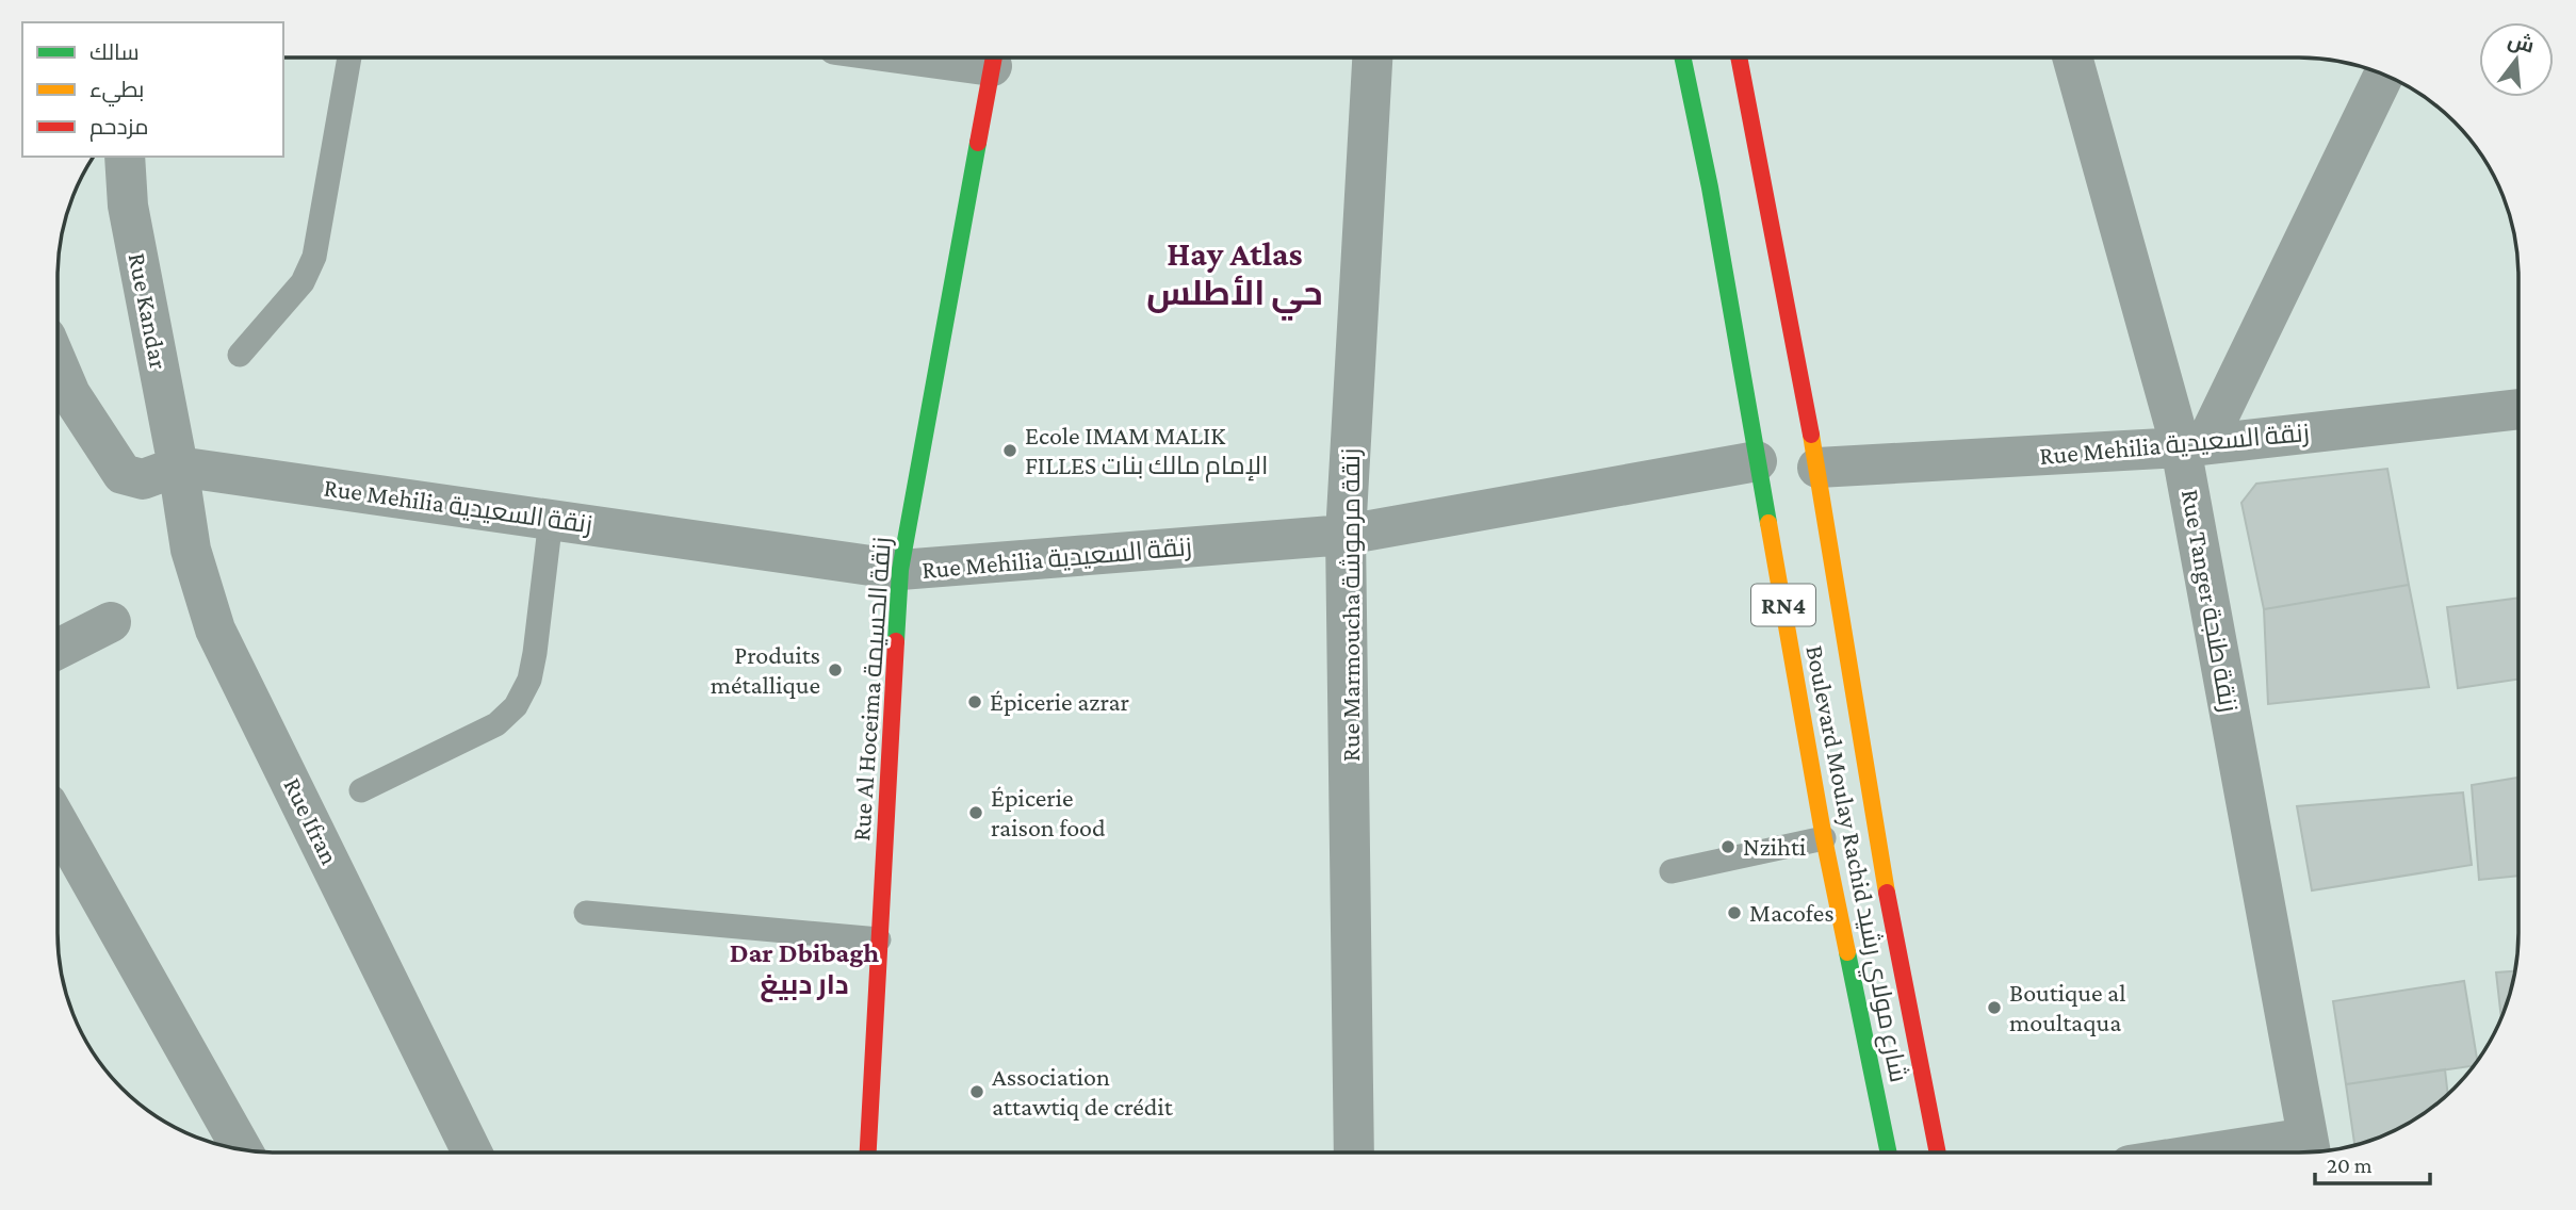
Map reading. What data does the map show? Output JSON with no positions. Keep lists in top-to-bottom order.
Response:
{
  "streets": {
    "main road": ["RN4", "Rue Al Hoceima زنقة الحسيمة", "Boulevard Moulay Rachid شارع مولاي رشيد"],
    "street": [
      "Rue Kandar",
      "Rue Mehilia زنقة السعيدية",
      "Rue Tanger زنقة طنجة",
      "Rue Marmoucha زنقة مرموشة",
      "Rue Ifran"
    ]
  },
  "crossings": [
    ["Rue Kandar", "Rue Mehilia زنقة السعيدية"],
    ["Rue Kandar", "Rue Ifran"],
    ["Rue Mehilia زنقة السعيدية", "Rue Tanger زنقة طنجة"],
    ["Rue Mehilia زنقة السعيدية", "Rue Marmoucha زنقة مرموشة"],
    ["Rue Mehilia زنقة السعيدية", "Rue Al Hoceima زنقة الحسيمة"],
    ["Rue Mehilia زنقة السعيدية", "Rue Ifran"],
    ["Rue Mehilia زنقة السعيدية", "Boulevard Moulay Rachid شارع مولاي رشيد"]
  ],
  "districts": ["Hay Atlas حي الأطلس", "Dar Dbibagh دار دبيغ"],
  "places": [
    "Ecole IMAM MALIK FILLES الإمام مالك بنات",
    "Produits métallique",
    "Épicerie azrar",
    "Épicerie raison food",
    "Nzihti",
    "Macofes",
    "Boutique al moultaqua",
    "Association attawtiq de crédit"
  ],
  "legend": ["سالك", "بطيء", "مزدحم"],
  "scale_bar": "20 m",
  "north": "top"
}
